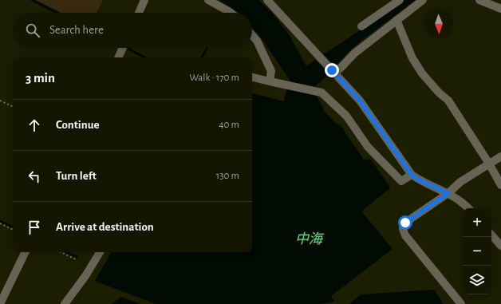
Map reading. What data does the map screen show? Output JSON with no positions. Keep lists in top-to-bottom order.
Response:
{
  "water": ["中海"],
  "north": "bottom",
  "page": {
    "search": "Search here",
    "heading": ["3 min", "Walk · 170 m"],
    "list": [
      ["Continue", "40 m"],
      ["Turn left", "130 m"],
      "Arrive at destination"
    ],
    "map_buttons": ["+", "−"]
  }
}
